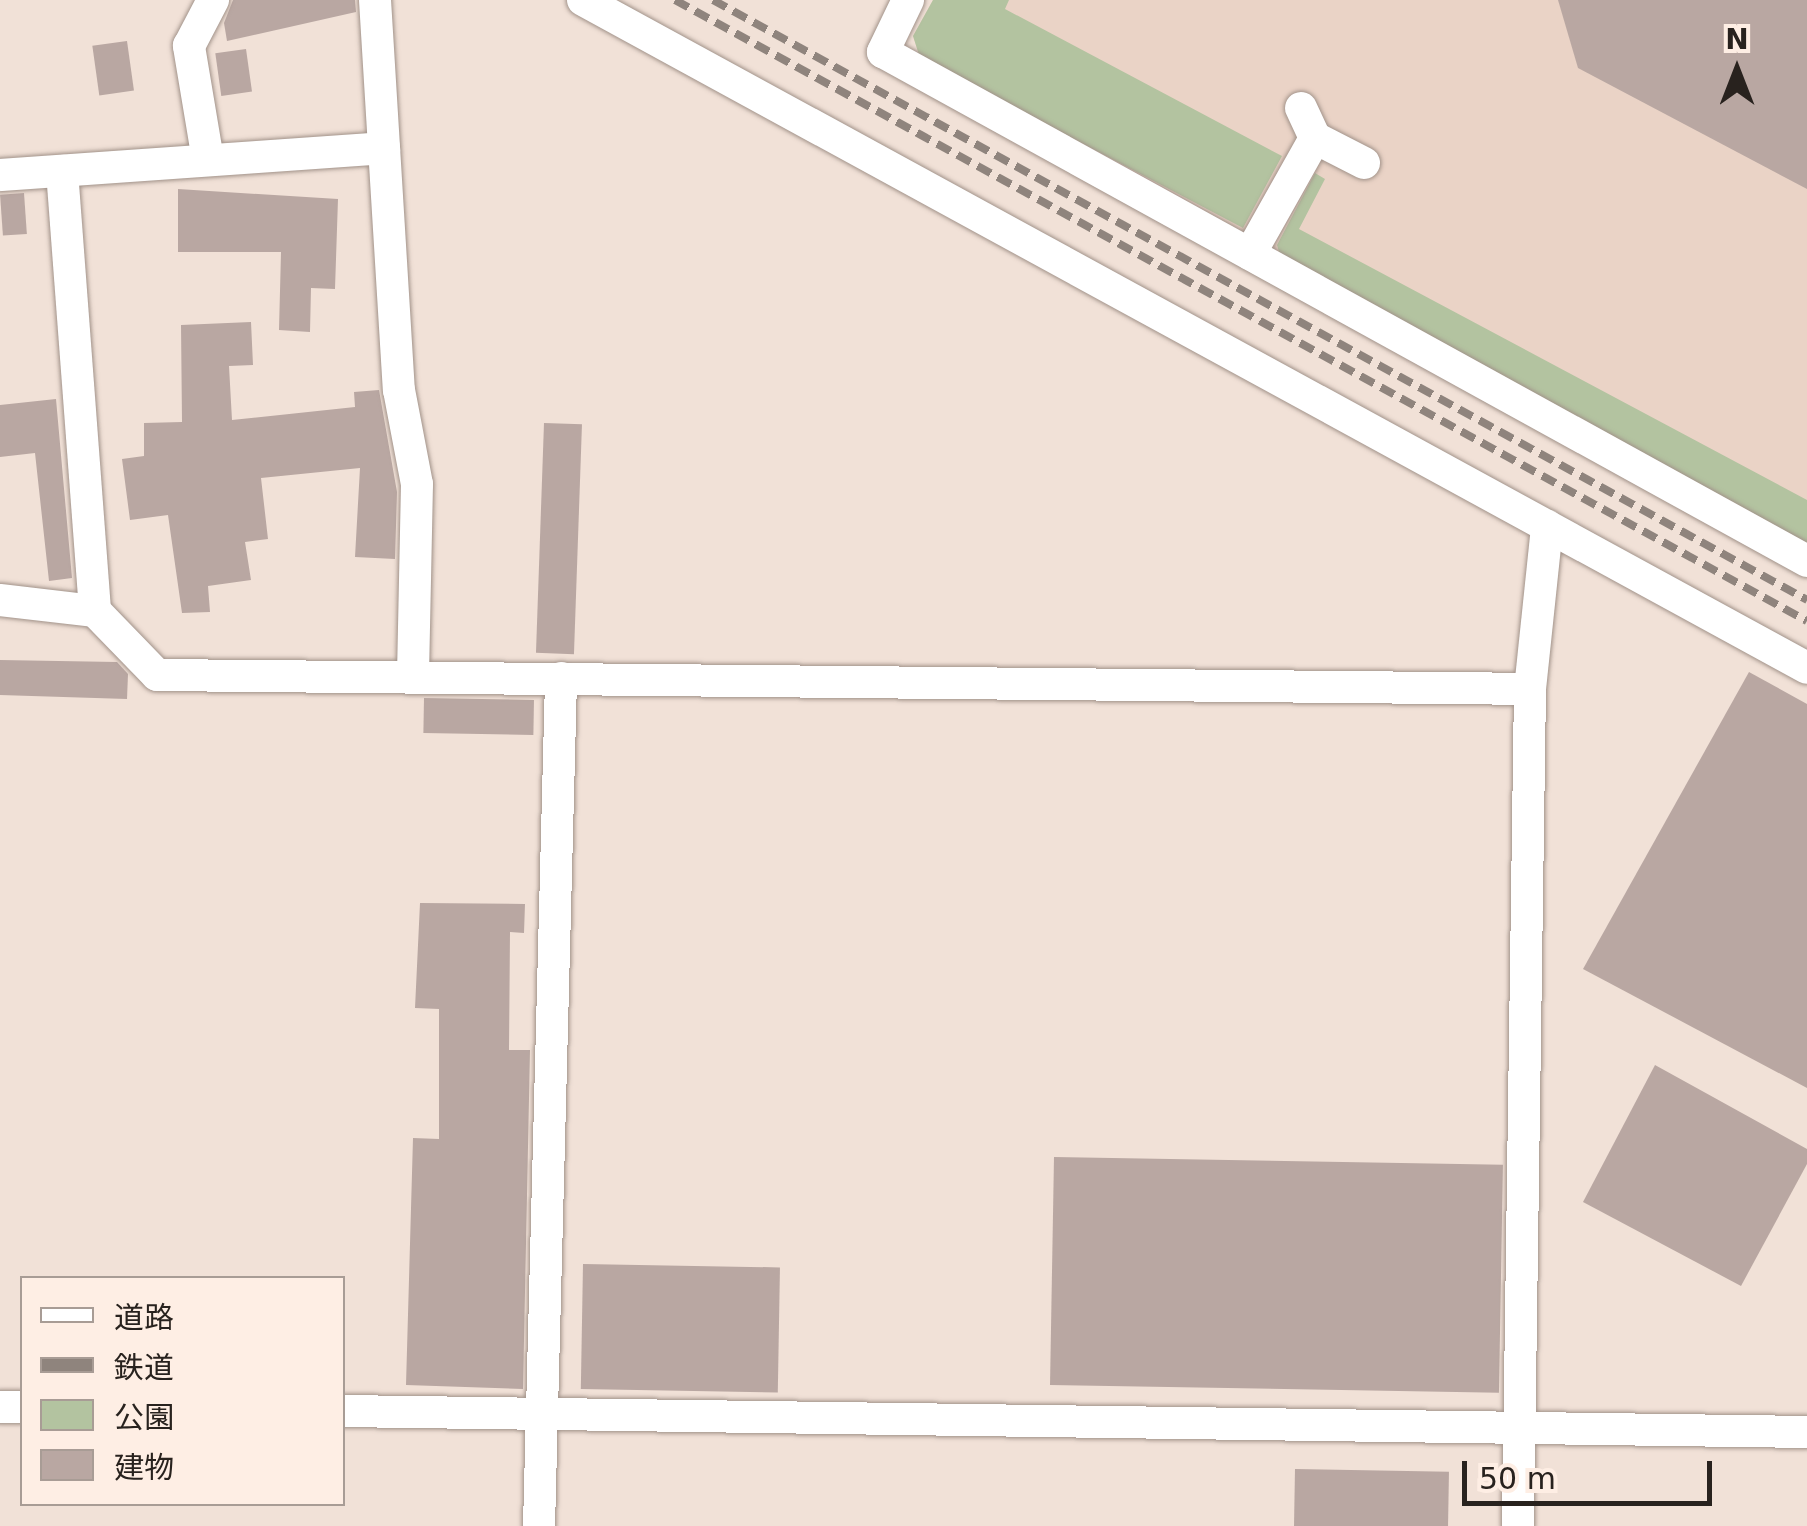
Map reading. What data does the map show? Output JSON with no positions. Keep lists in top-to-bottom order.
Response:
{
  "legend": [
    "道路",
    "鉄道",
    "公園",
    "建物"
  ],
  "scale_bar": "50 m",
  "north": "top"
}
